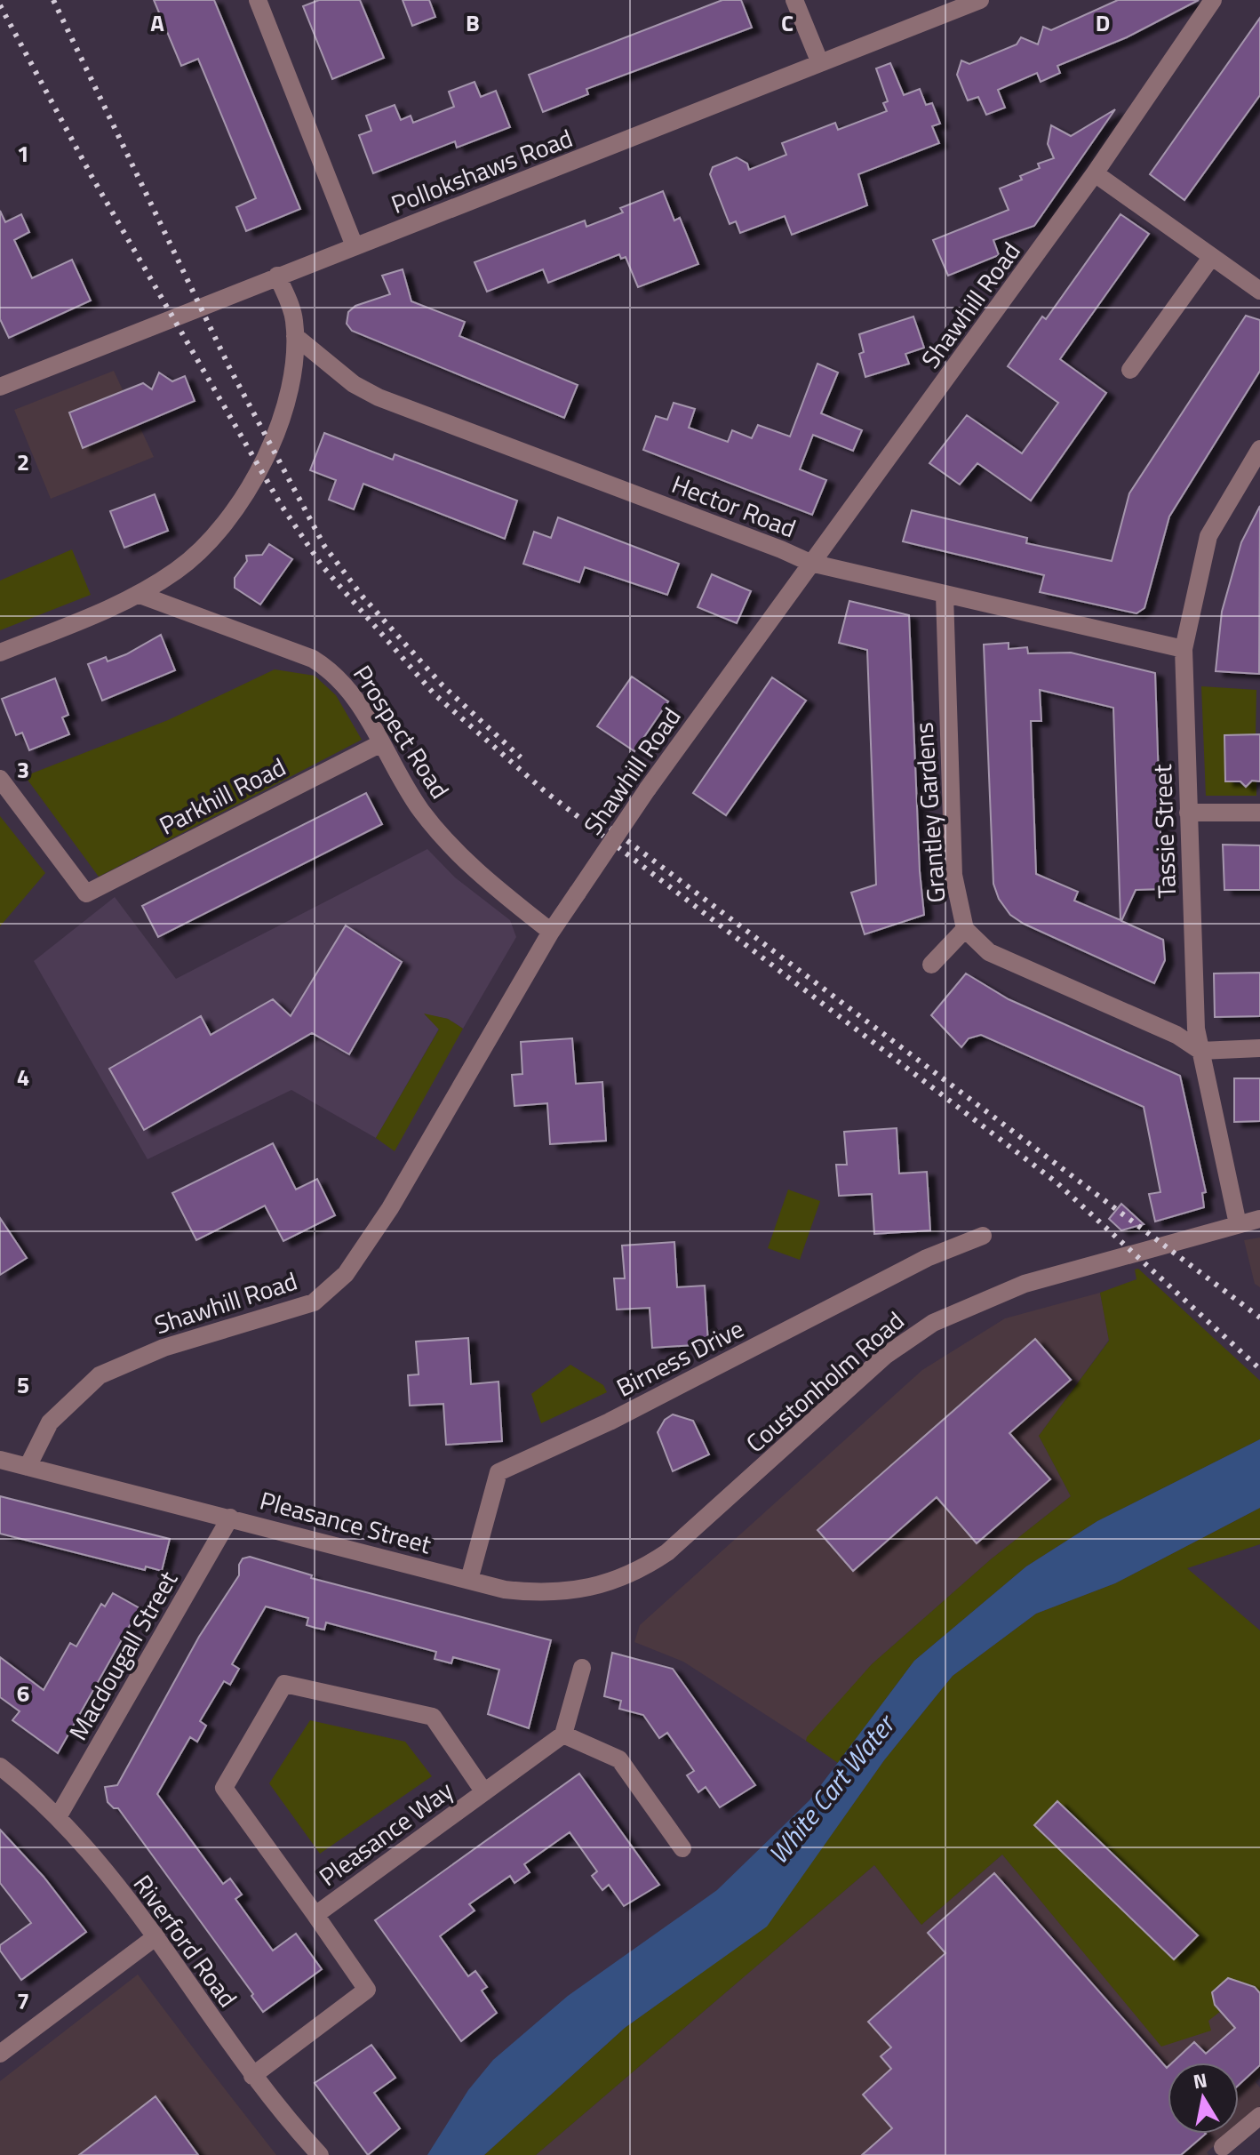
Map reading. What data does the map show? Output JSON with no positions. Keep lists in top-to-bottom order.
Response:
{
  "streets": {
    "street": [
      "Pollokshaws Road",
      "Shawhill Road",
      "Hector Road",
      "Prospect Road",
      "Parkhill Road",
      "Grantley Gardens",
      "Tassie Street",
      "Birness Drive",
      "Coustonholm Road",
      "Pleasance Street",
      "Macdougall Street",
      "Pleasance Way",
      "Riverford Road"
    ]
  },
  "crossings": [
    ["Shawhill Road", "Hector Road"],
    ["Shawhill Road", "Prospect Road"],
    ["Shawhill Road", "Pleasance Street"],
    ["Hector Road", "Grantley Gardens"],
    ["Hector Road", "Tassie Street"],
    ["Prospect Road", "Parkhill Road"],
    ["Grantley Gardens", "Tassie Street"],
    ["Tassie Street", "Coustonholm Road"],
    ["Birness Drive", "Pleasance Street"],
    ["Coustonholm Road", "Pleasance Street"],
    ["Pleasance Street", "Macdougall Street"],
    ["Macdougall Street", "Riverford Road"],
    ["Pleasance Way", "Riverford Road"]
  ],
  "water": ["White Cart Water"],
  "north": "top",
  "grid": {
    "columns": [
      "A",
      "B",
      "C",
      "D"
    ],
    "rows": [
      "1",
      "2",
      "3",
      "4",
      "5",
      "6",
      "7"
    ]
  }
}
